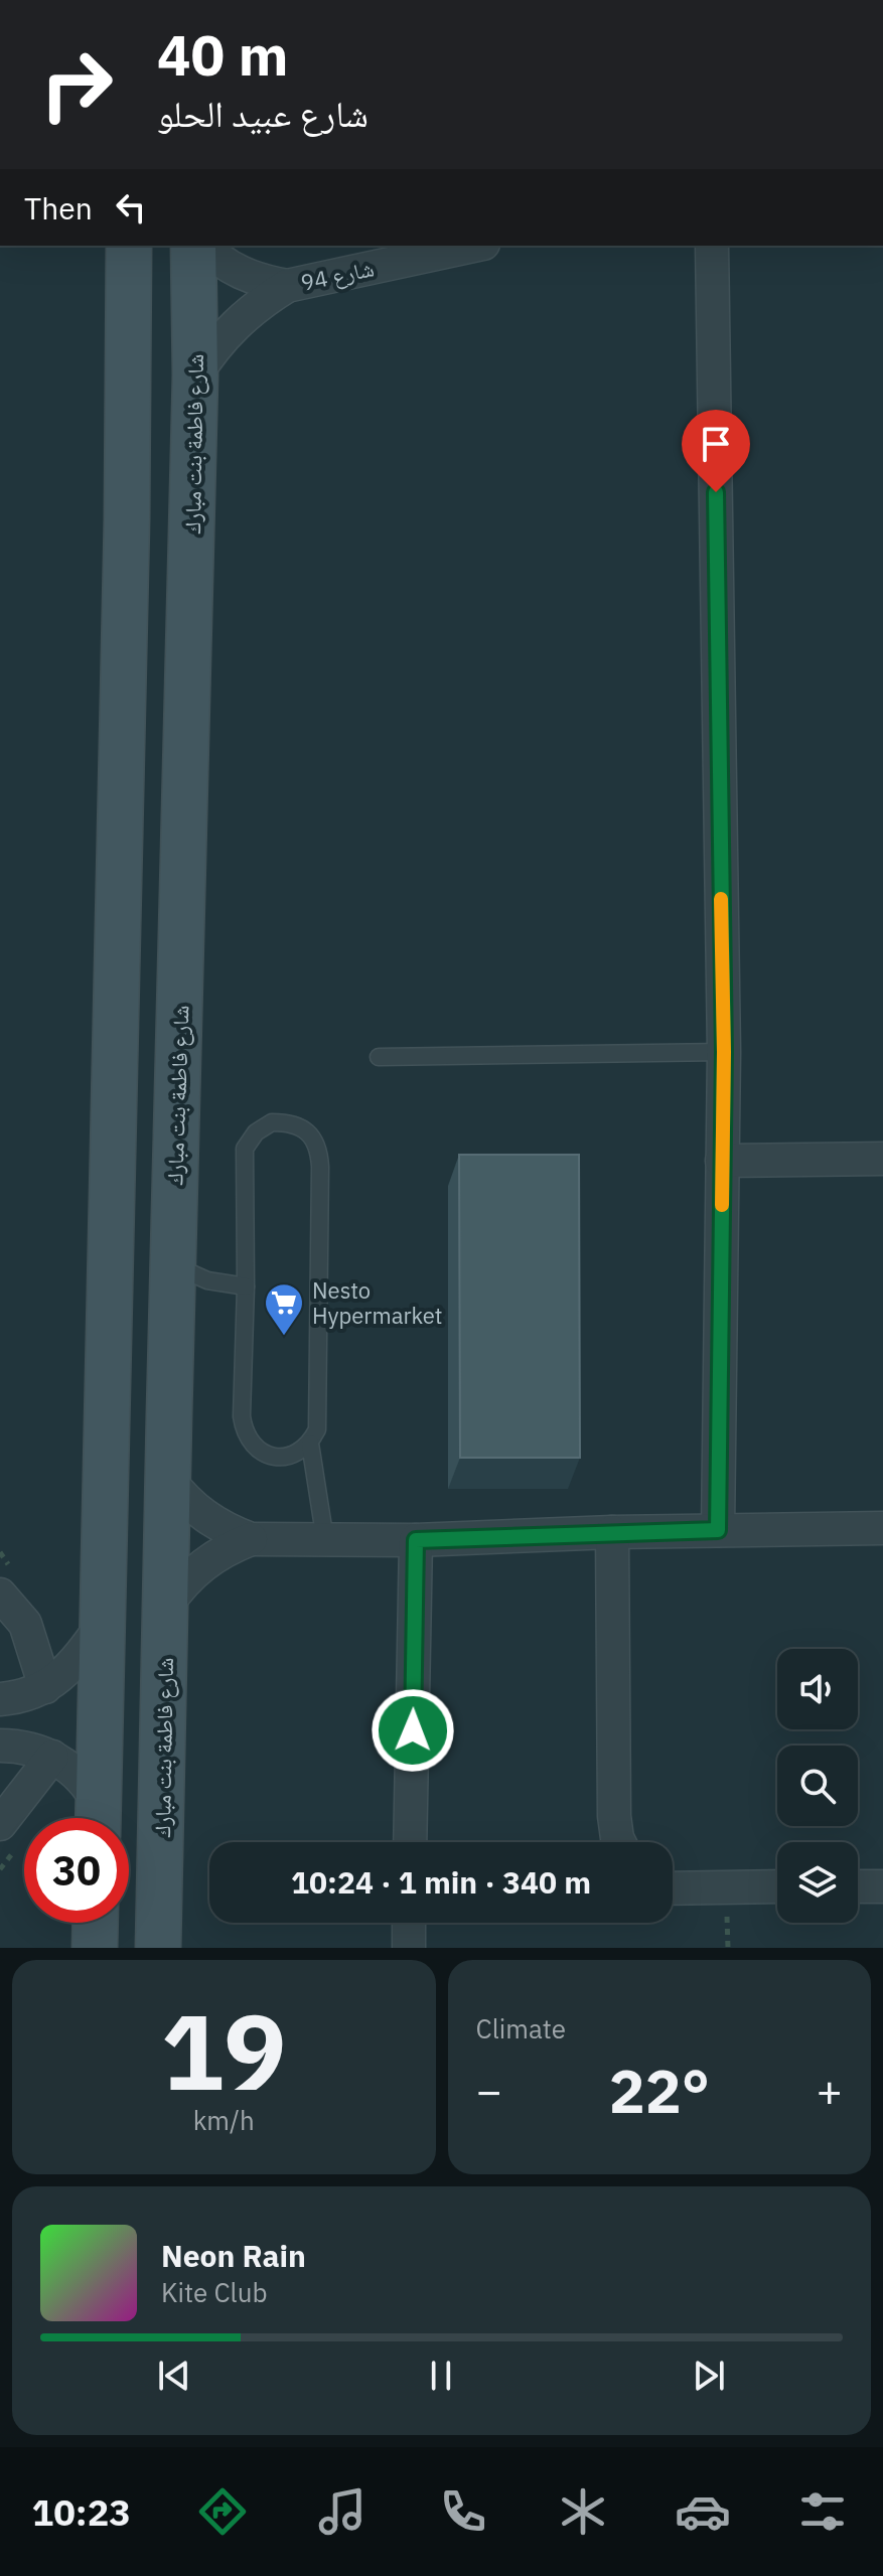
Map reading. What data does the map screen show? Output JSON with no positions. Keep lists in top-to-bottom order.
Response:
{
  "streets": {
    "street": ["شارع 94", "شارع فاطمة بنت مبارك"]
  },
  "crossings": [
    ["شارع 94", "شارع فاطمة بنت مبارك"]
  ],
  "places": {
    "supermarket": ["Nesto Hypermarket"]
  },
  "page": {
    "turn": ["40 m", "شارع عبيد الحلو"],
    "then": "Then",
    "limit": "30",
    "trip": "10:24 · 1 min · 340 m",
    "tile": [
      ["19", "km/h"],
      "Climate"
    ],
    "heat": ["−", "22°", "+"],
    "song": ["Neon Rain", "Kite Club"],
    "tabs": "10:23"
  }
}
